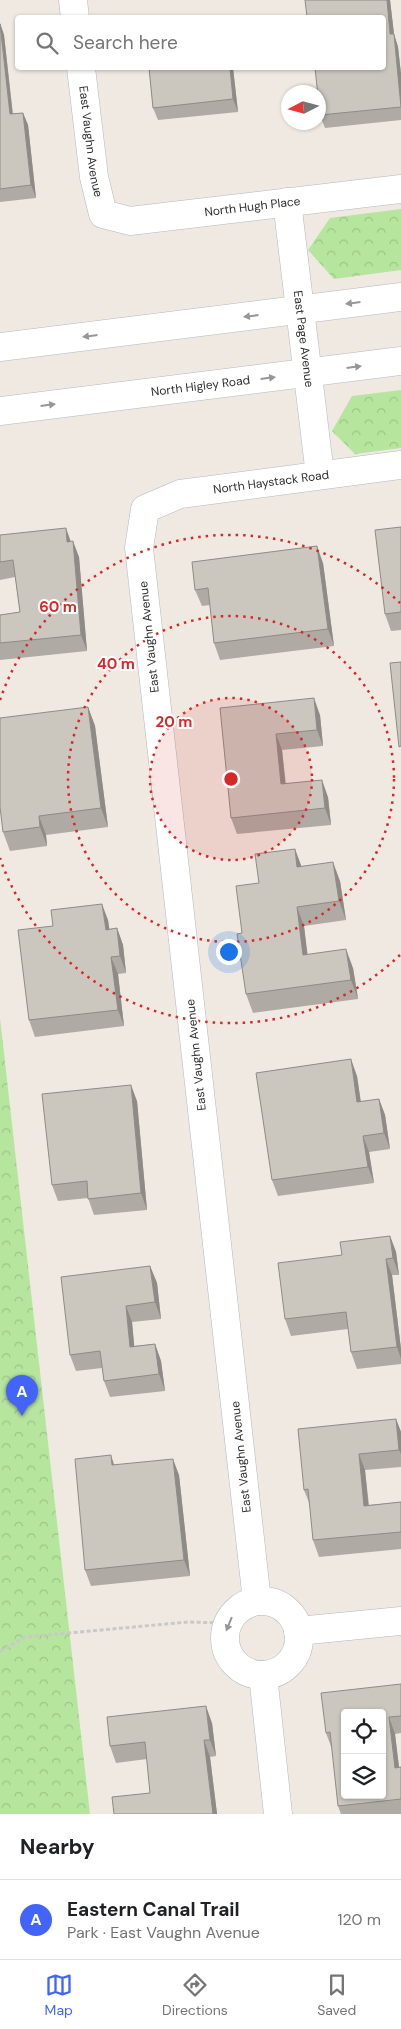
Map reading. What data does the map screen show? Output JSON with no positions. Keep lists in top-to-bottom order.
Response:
{
  "streets": {
    "street": [
      "East Vaughn Avenue",
      "North Hugh Place",
      "East Page Avenue",
      "North Higley Road",
      "North Haystack Road"
    ]
  },
  "crossings": [
    ["East Vaughn Avenue", "North Hugh Place"],
    ["East Vaughn Avenue", "North Haystack Road"],
    ["North Hugh Place", "East Page Avenue"],
    ["East Page Avenue", "North Higley Road"],
    ["East Page Avenue", "North Haystack Road"]
  ],
  "north": "left",
  "page": {
    "search": "Search here",
    "pins": "A",
    "heading": "Nearby",
    "list": [
      {
        "mark": "A",
        "name": "Eastern Canal Trail",
        "note": "Park · East Vaughn Avenue",
        "value": "120 m"
      }
    ],
    "nav": ["Map", "Directions", "Saved"]
  },
  "rings": ["60 m", "40 m", "20 m"]
}
